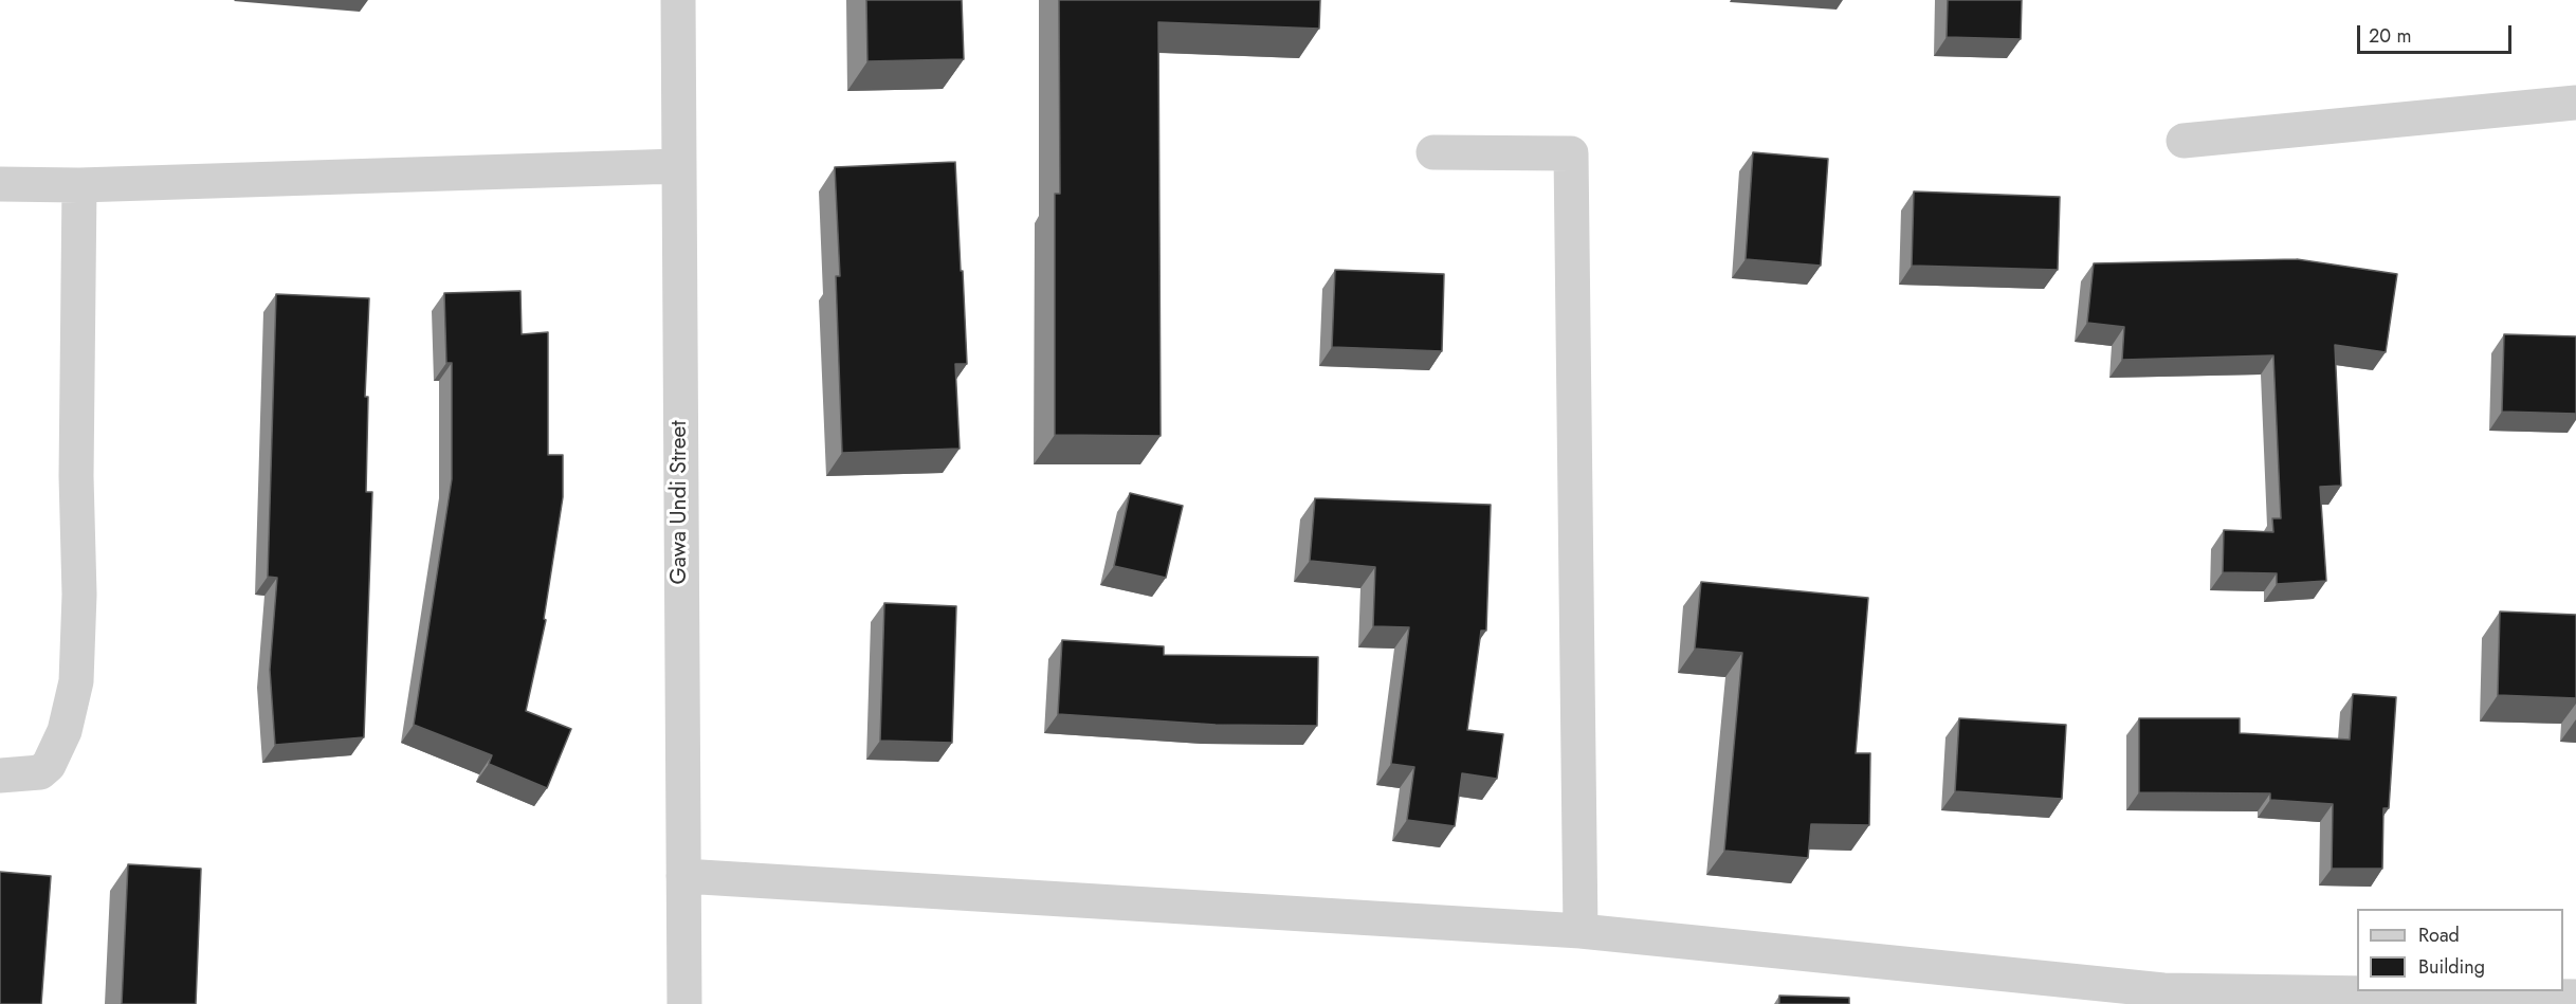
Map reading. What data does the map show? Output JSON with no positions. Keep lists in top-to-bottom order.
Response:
{
  "streets": {
    "street": ["Gawa Undi Street"]
  },
  "legend": ["Road", "Building"],
  "scale_bar": "20 m"
}
